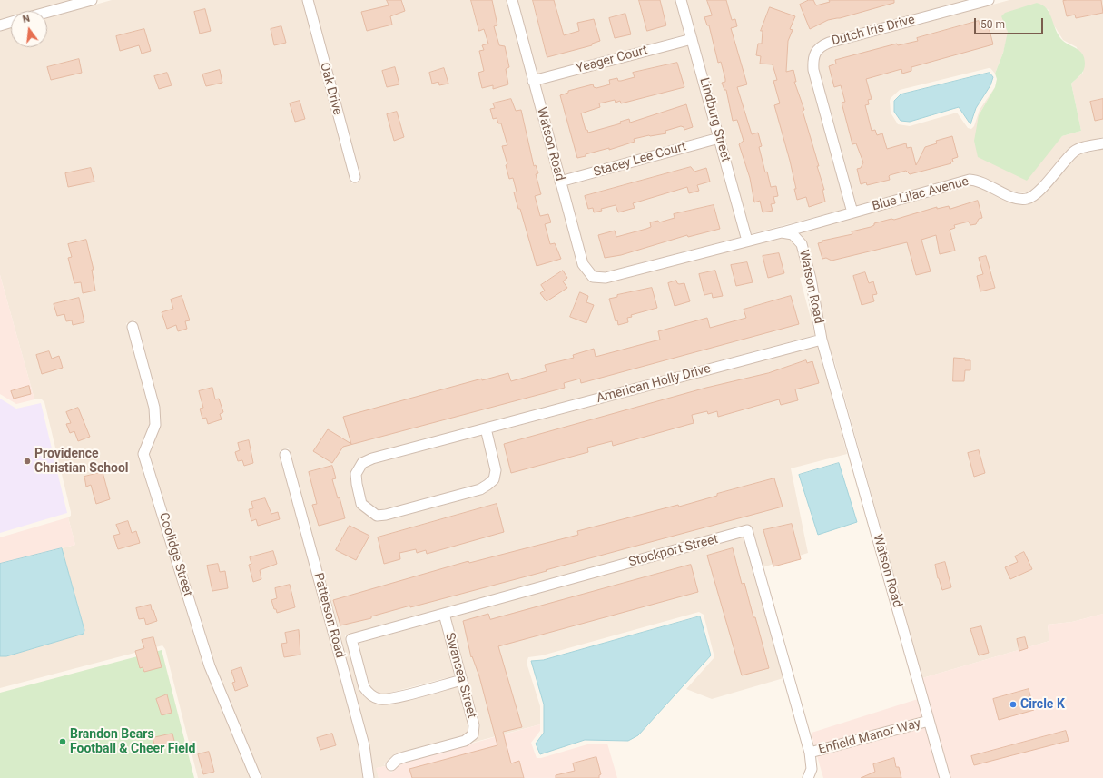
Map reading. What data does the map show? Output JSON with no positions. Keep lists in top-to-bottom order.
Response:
{
  "streets": {
    "street": [
      "Dutch Iris Drive",
      "Yeager Court",
      "Oak Drive",
      "Lindburg Street",
      "Watson Road",
      "Stacey Lee Court",
      "Blue Lilac Avenue",
      "American Holly Drive",
      "Stockport Street",
      "Coolidge Street",
      "Patterson Road",
      "Swansea Street",
      "Enfield Manor Way"
    ]
  },
  "crossings": [
    ["Dutch Iris Drive", "Blue Lilac Avenue"],
    ["Yeager Court", "Lindburg Street"],
    ["Yeager Court", "Watson Road"],
    ["Lindburg Street", "Watson Road"],
    ["Lindburg Street", "Stacey Lee Court"],
    ["Watson Road", "Stacey Lee Court"],
    ["Watson Road", "Blue Lilac Avenue"],
    ["Watson Road", "American Holly Drive"],
    ["Watson Road", "Enfield Manor Way"],
    ["Stockport Street", "Swansea Street"],
    ["Stockport Street", "Enfield Manor Way"]
  ],
  "places": ["Providence Christian School", "Circle K", "Brandon Bears Football & Cheer Field"],
  "scale_bar": "50 m",
  "north": "top"
}
